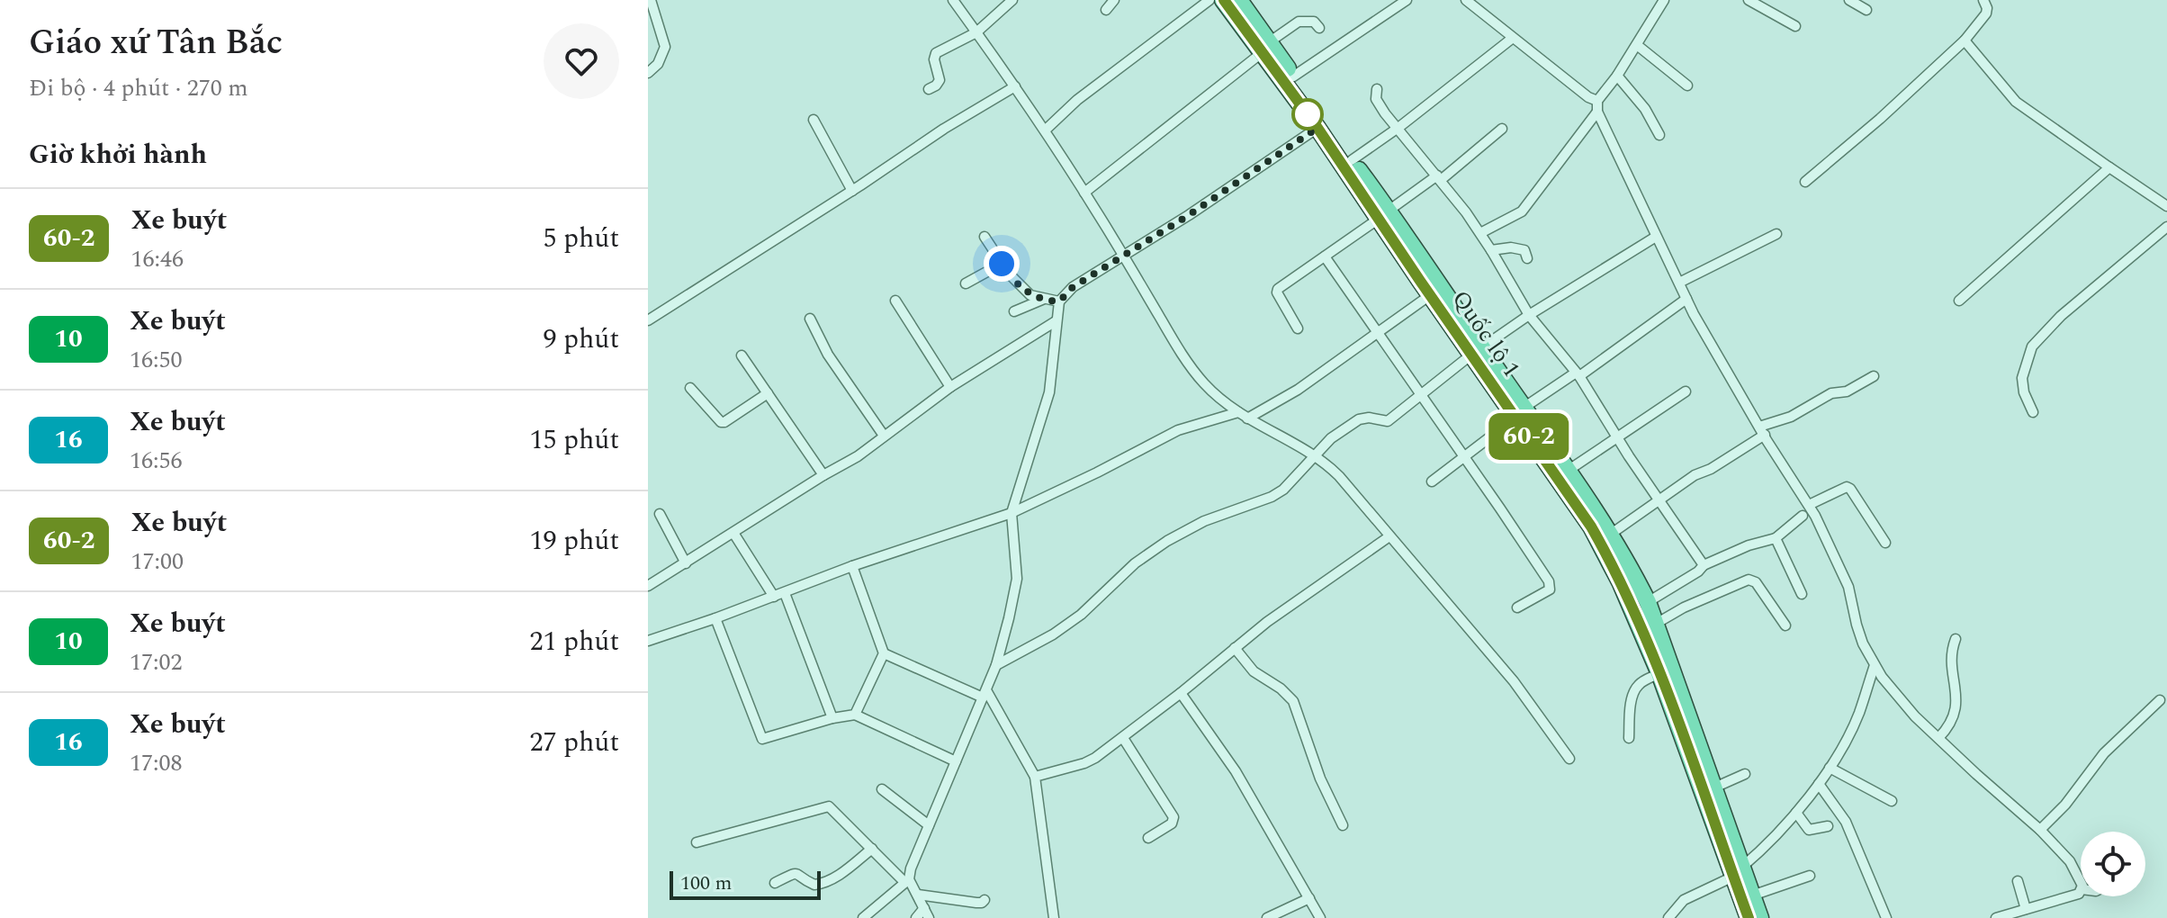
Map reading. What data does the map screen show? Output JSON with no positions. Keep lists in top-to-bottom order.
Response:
{
  "streets": {
    "highway": ["Quốc lộ 1"]
  },
  "lines": ["bus line 60-2"],
  "scale_bar": "100 m",
  "page": {
    "heading": [
      ["Giáo xứ Tân Bắc", "Đi bộ · 4 phút · 270 m"],
      "Giờ khởi hành"
    ],
    "on_map": "60-2",
    "list": [
      {
        "mark": "60-2",
        "name": "Xe buýt",
        "note": "16:46",
        "value": "5 phút"
      },
      {
        "mark": "10",
        "name": "Xe buýt",
        "note": "16:50",
        "value": "9 phút"
      },
      {
        "mark": "16",
        "name": "Xe buýt",
        "note": "16:56",
        "value": "15 phút"
      },
      {
        "mark": "60-2",
        "name": "Xe buýt",
        "note": "17:00",
        "value": "19 phút"
      },
      {
        "mark": "10",
        "name": "Xe buýt",
        "note": "17:02",
        "value": "21 phút"
      },
      {
        "mark": "16",
        "name": "Xe buýt",
        "note": "17:08",
        "value": "27 phút"
      }
    ],
    "scale": "100 m"
  }
}
